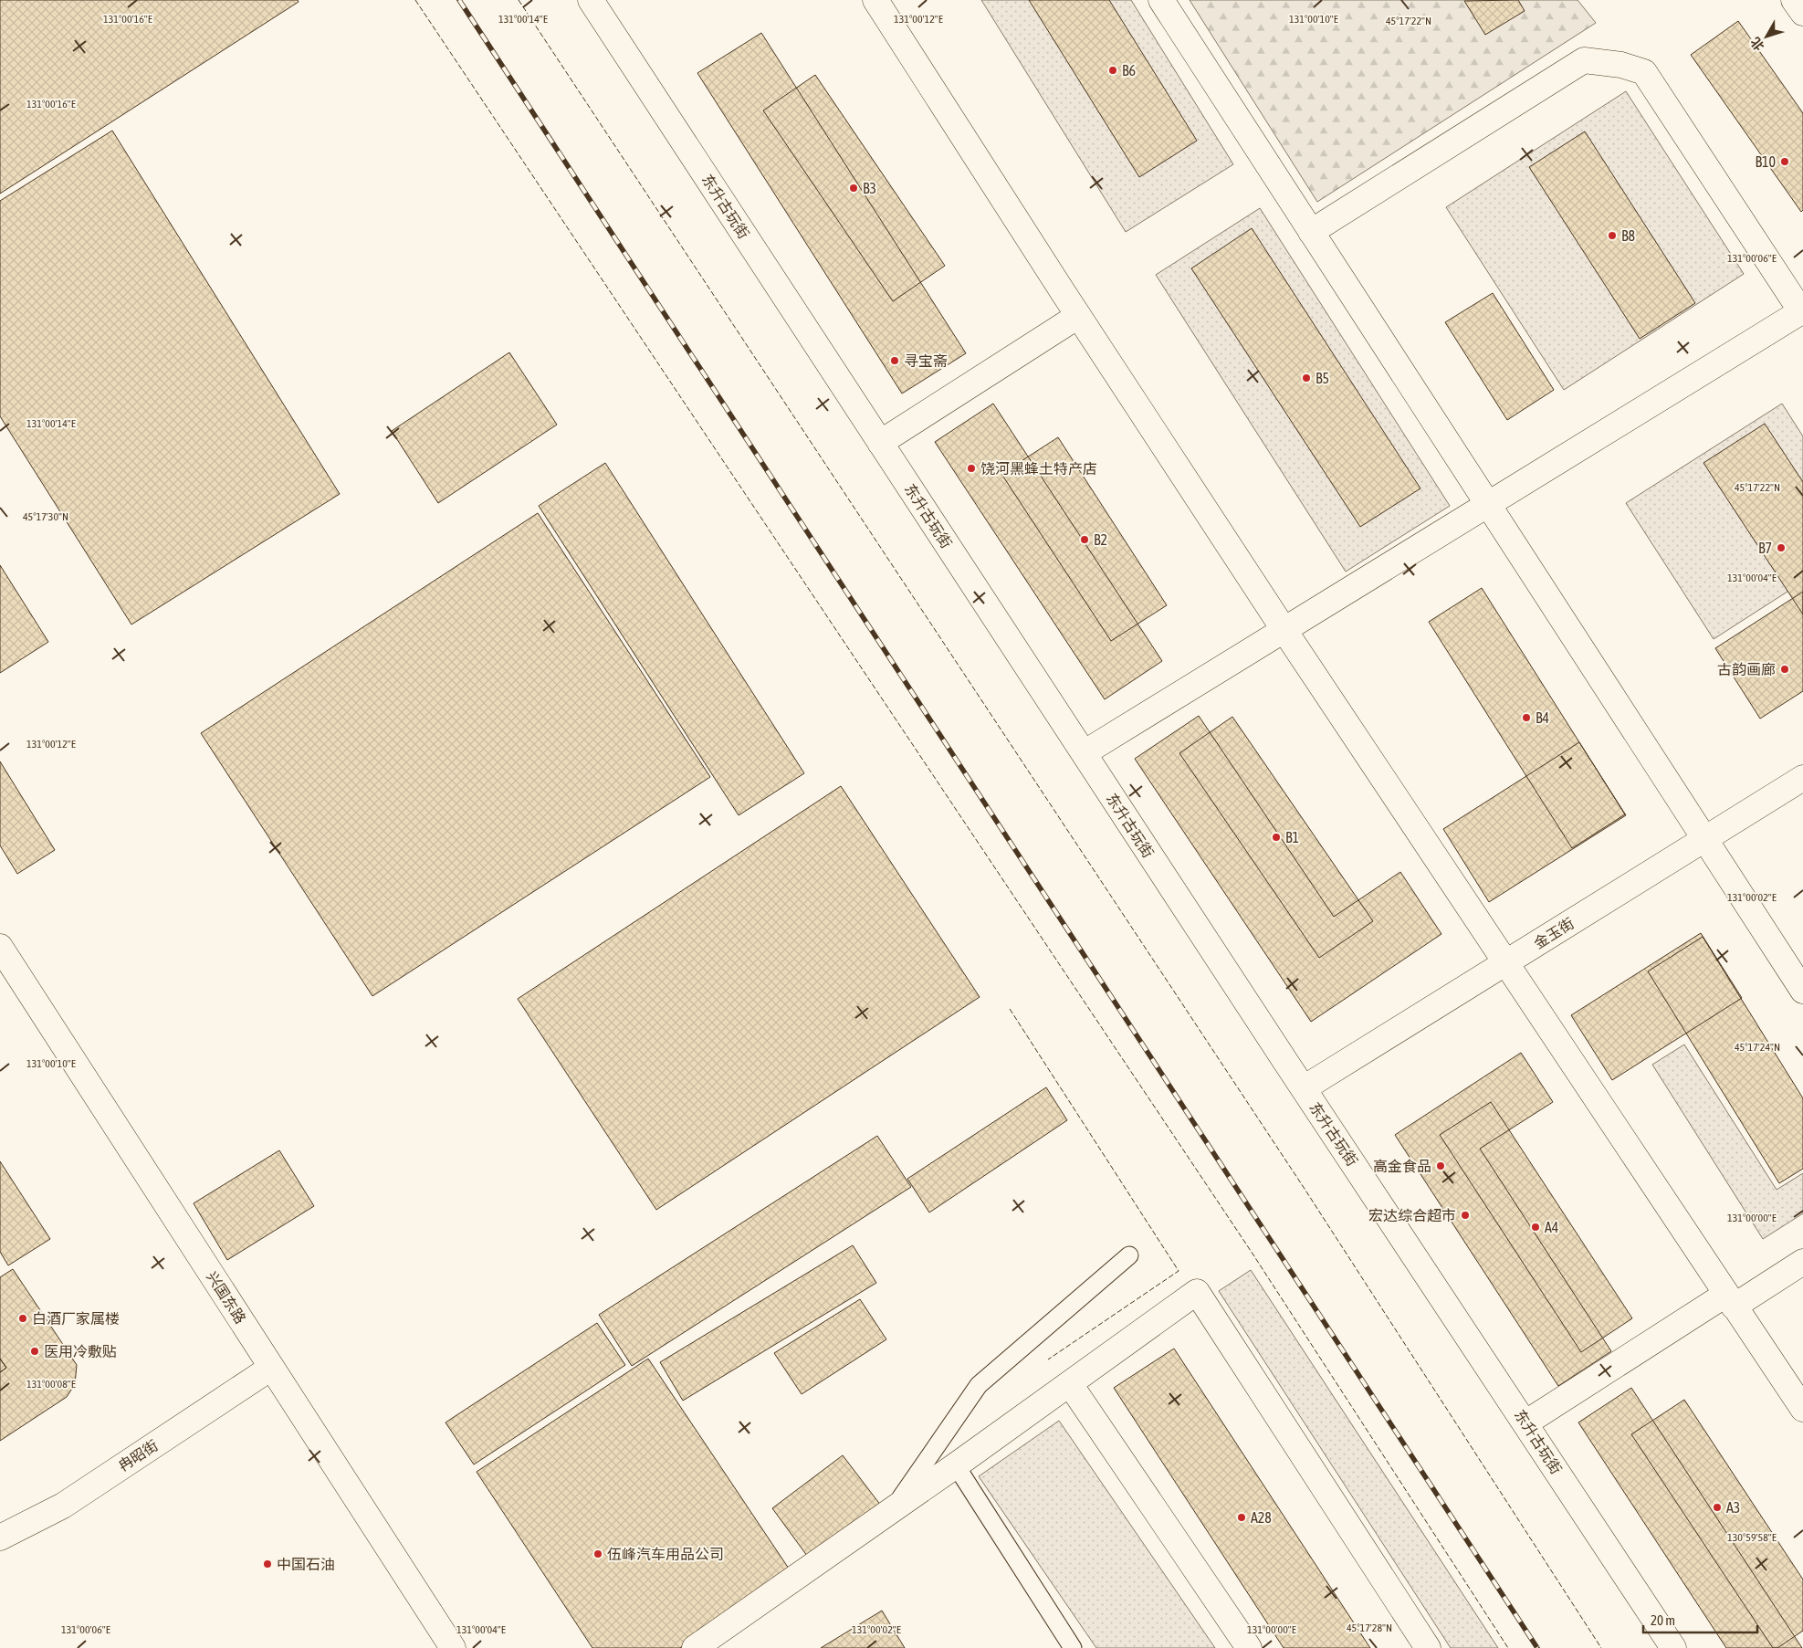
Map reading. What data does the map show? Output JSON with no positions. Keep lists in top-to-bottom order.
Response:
{
  "streets": {
    "street": [
      "东升古玩街",
      "金玉街",
      "兴国东路",
      "冉昭街"
    ]
  },
  "crossings": [
    ["东升古玩街", "金玉街"],
    ["兴国东路", "冉昭街"]
  ],
  "places": [
    "B6",
    "B10",
    "B3",
    "B8",
    "寻宝斋",
    "B5",
    "饶河黑蜂土特产店",
    "B2",
    "B7",
    "古韵画廊",
    "B4",
    "B1",
    "高金食品",
    "宏达综合超市",
    "A4",
    "白酒厂家属楼",
    "医用冷敷贴",
    "A3",
    "A28",
    "伍峰汽车用品公司",
    "中国石油"
  ],
  "scale_bar": "20 m",
  "north": "bottom left",
  "coordinates": [
    "131°00'16\"E",
    "131°00'14\"E",
    "131°00'12\"E",
    "131°00'10\"E",
    "45°17'22\"N",
    "131°00'06\"E",
    "45°17'30\"N",
    "131°00'04\"E",
    "131°00'02\"E",
    "45°17'24\"N",
    "131°00'00\"E",
    "131°00'08\"E",
    "130°59'58\"E",
    "45°17'28\"N"
  ]
}
